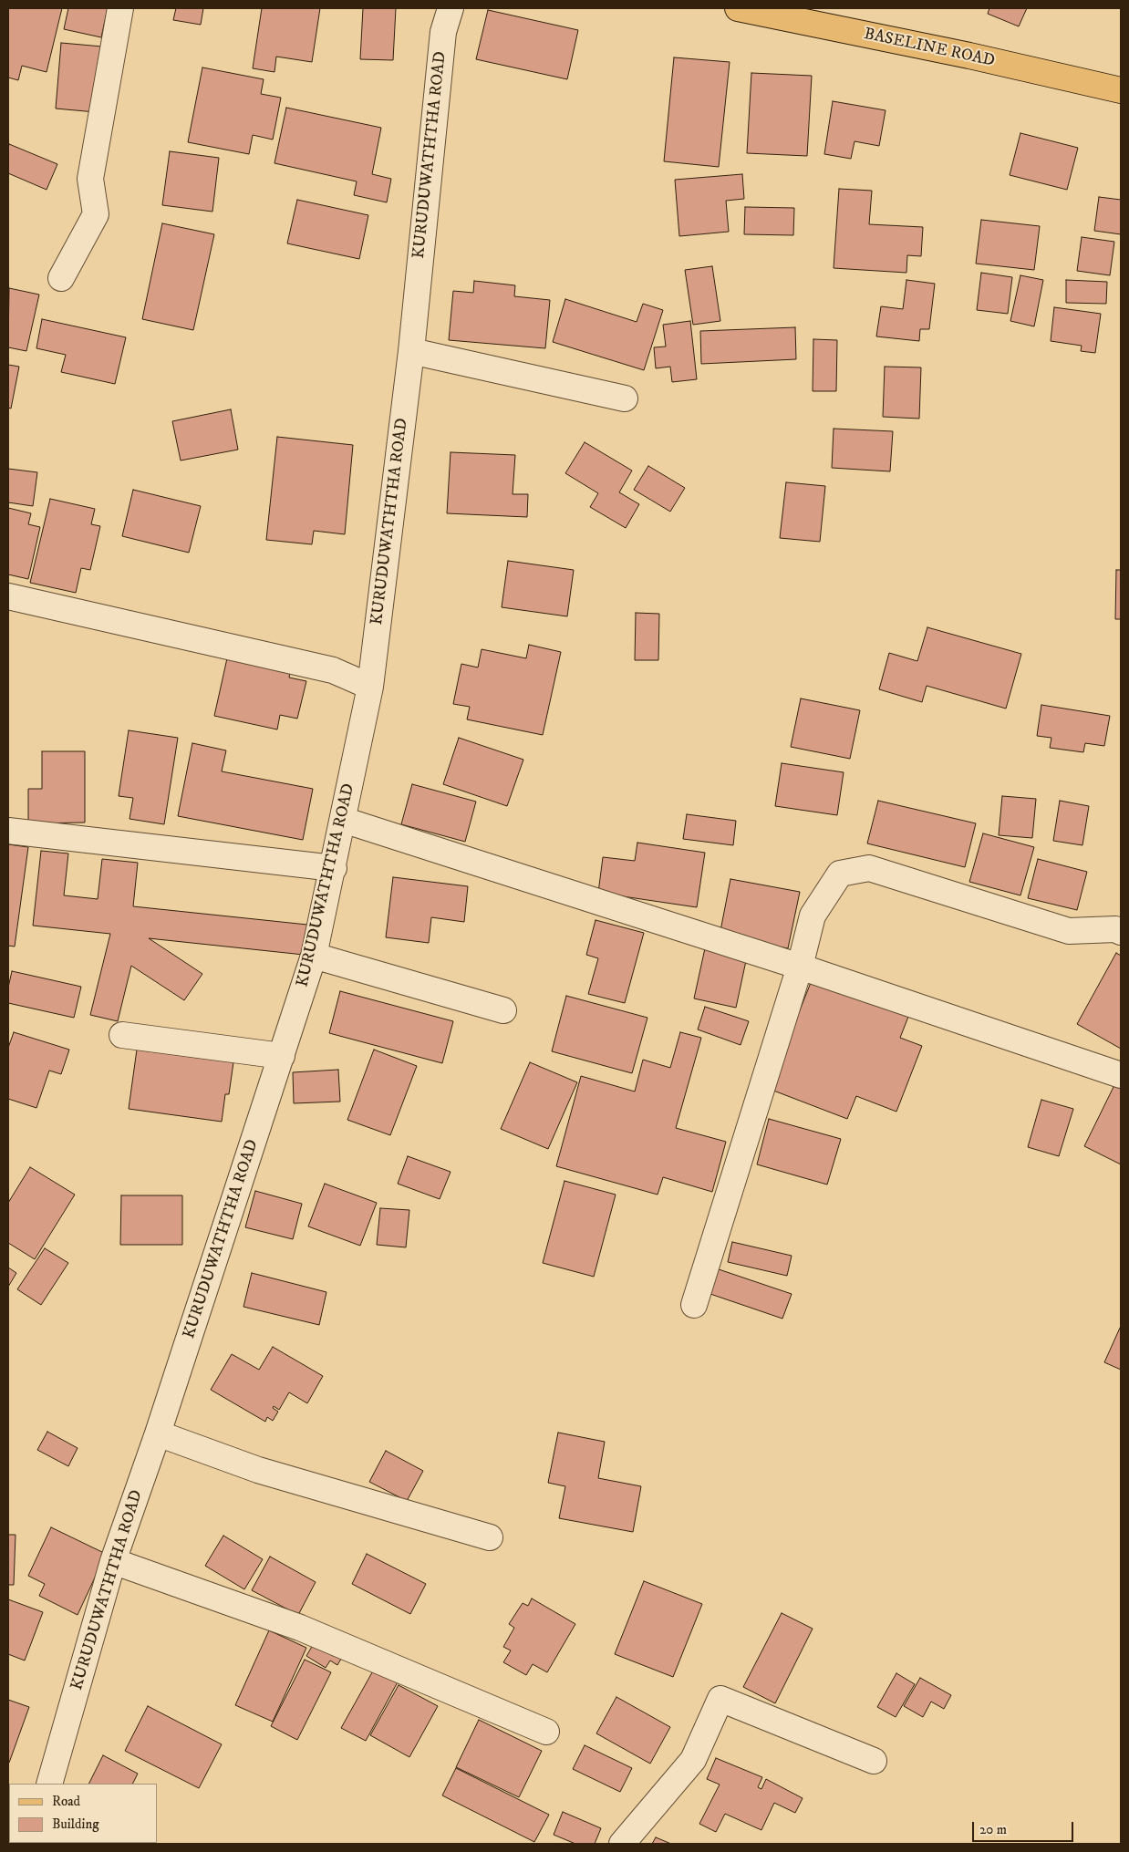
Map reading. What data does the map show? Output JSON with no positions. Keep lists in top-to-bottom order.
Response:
{
  "streets": {
    "main road": ["BASELINE ROAD"],
    "street": ["KURUDUWATHTHA ROAD"]
  },
  "legend": ["Road", "Building"],
  "scale_bar": "20 m"
}
